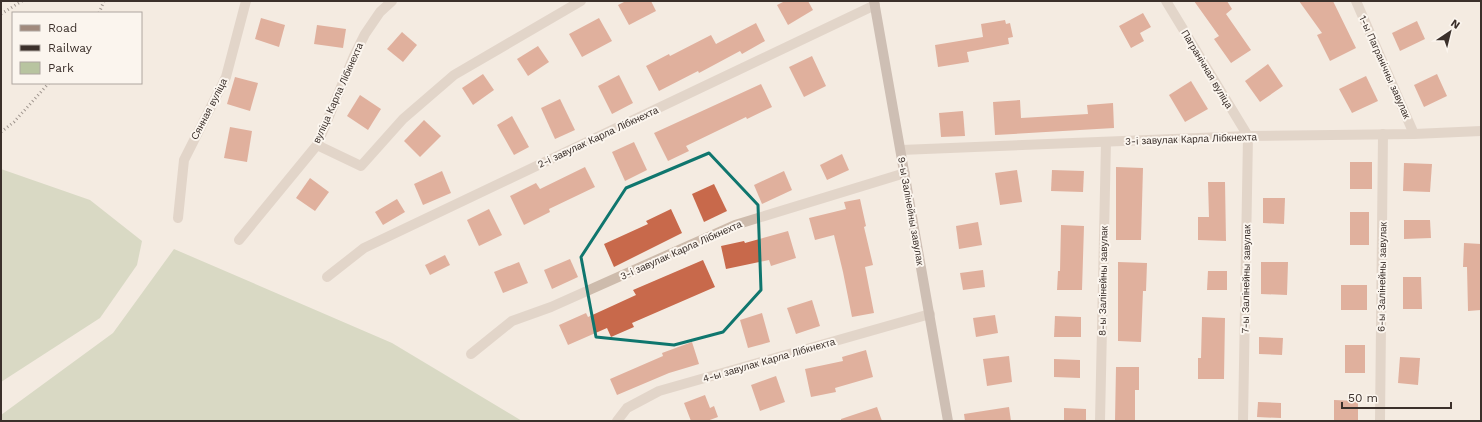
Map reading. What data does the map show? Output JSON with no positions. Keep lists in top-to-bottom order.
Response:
{
  "streets": {
    "street": [
      "1-ы Пагранічны завулак",
      "Пагранічная вуліца",
      "вуліца Карла Лібкнехта",
      "Сянная вуліца",
      "2-і завулак Карла Лібкнехта",
      "3-і завулак Карла Лібкнехта",
      "9-ы Залінейны завулак",
      "6-ы Залінейны завулак",
      "7-ы Залінейны завулак",
      "8-ы Залінейны завулак",
      "4-ы завулак Карла Лібкнехта"
    ]
  },
  "crossings": [
    ["1-ы Пагранічны завулак", "3-і завулак Карла Лібкнехта"],
    ["Пагранічная вуліца", "3-і завулак Карла Лібкнехта"],
    ["Пагранічная вуліца", "7-ы Залінейны завулак"],
    ["2-і завулак Карла Лібкнехта", "9-ы Залінейны завулак"],
    ["3-і завулак Карла Лібкнехта", "9-ы Залінейны завулак"],
    ["3-і завулак Карла Лібкнехта", "6-ы Залінейны завулак"],
    ["3-і завулак Карла Лібкнехта", "7-ы Залінейны завулак"],
    ["3-і завулак Карла Лібкнехта", "8-ы Залінейны завулак"],
    ["9-ы Залінейны завулак", "4-ы завулак Карла Лібкнехта"]
  ],
  "legend": ["Road", "Railway", "Park"],
  "scale_bar": "50 m",
  "north": "top right"
}
